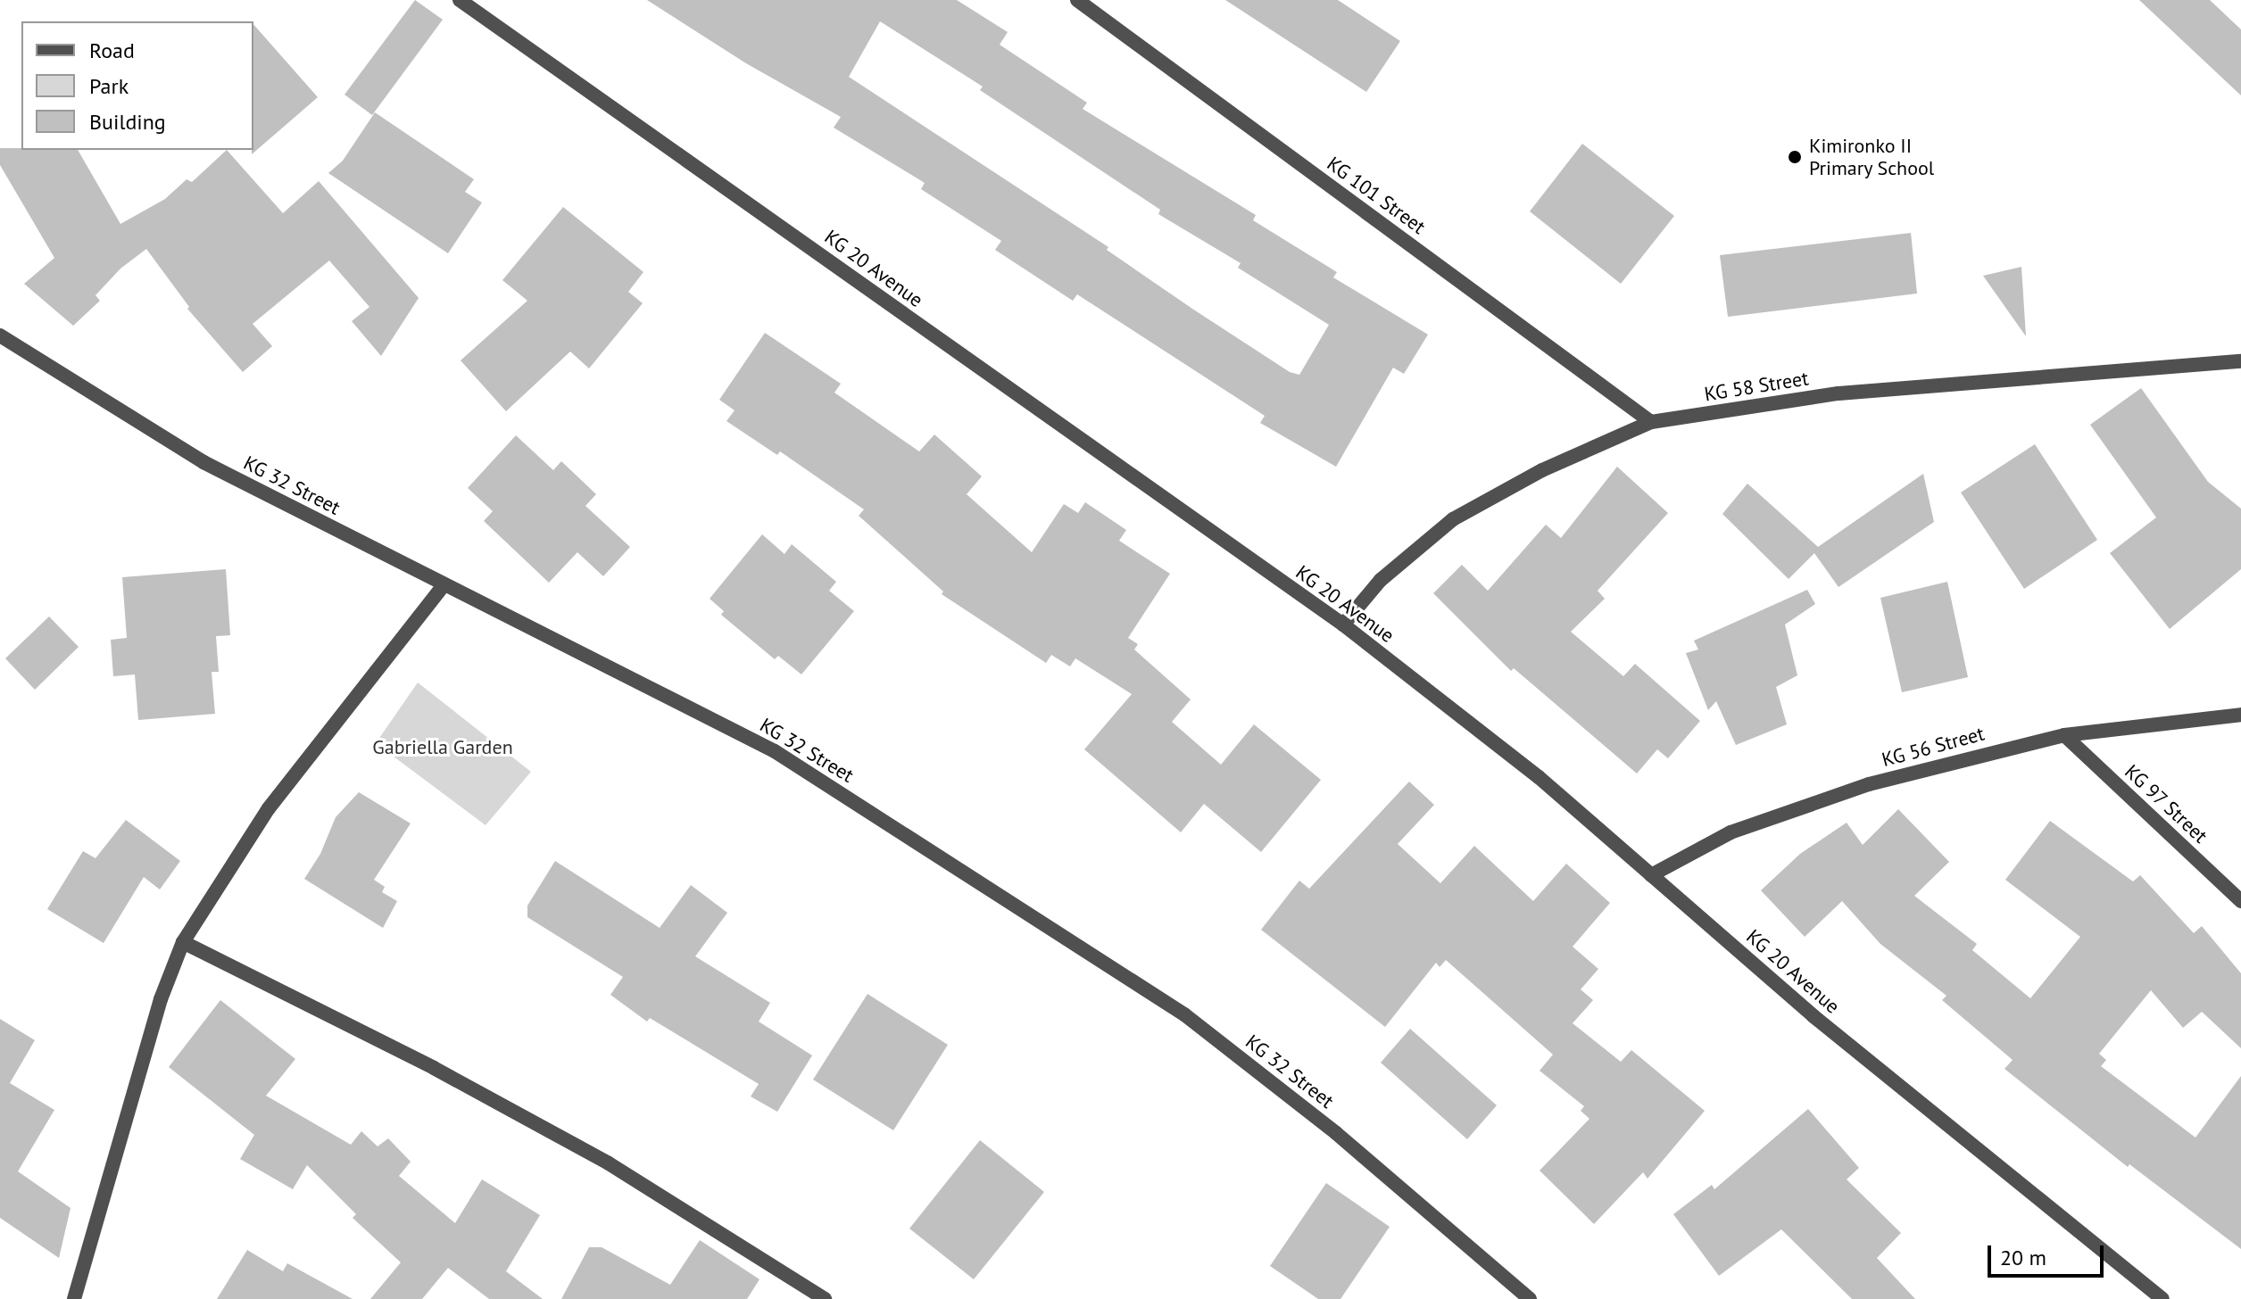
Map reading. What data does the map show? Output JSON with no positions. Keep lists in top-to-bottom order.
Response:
{
  "streets": {
    "street": [
      "KG 101 Street",
      "KG 20 Avenue",
      "KG 58 Street",
      "KG 32 Street",
      "KG 56 Street",
      "KG 97 Street"
    ]
  },
  "crossings": [
    ["KG 101 Street", "KG 58 Street"],
    ["KG 20 Avenue", "KG 58 Street"],
    ["KG 20 Avenue", "KG 56 Street"],
    ["KG 56 Street", "KG 97 Street"]
  ],
  "parks": ["Gabriella Garden"],
  "places": ["Kimironko II Primary School"],
  "legend": ["Road", "Park", "Building"],
  "scale_bar": "20 m"
}
